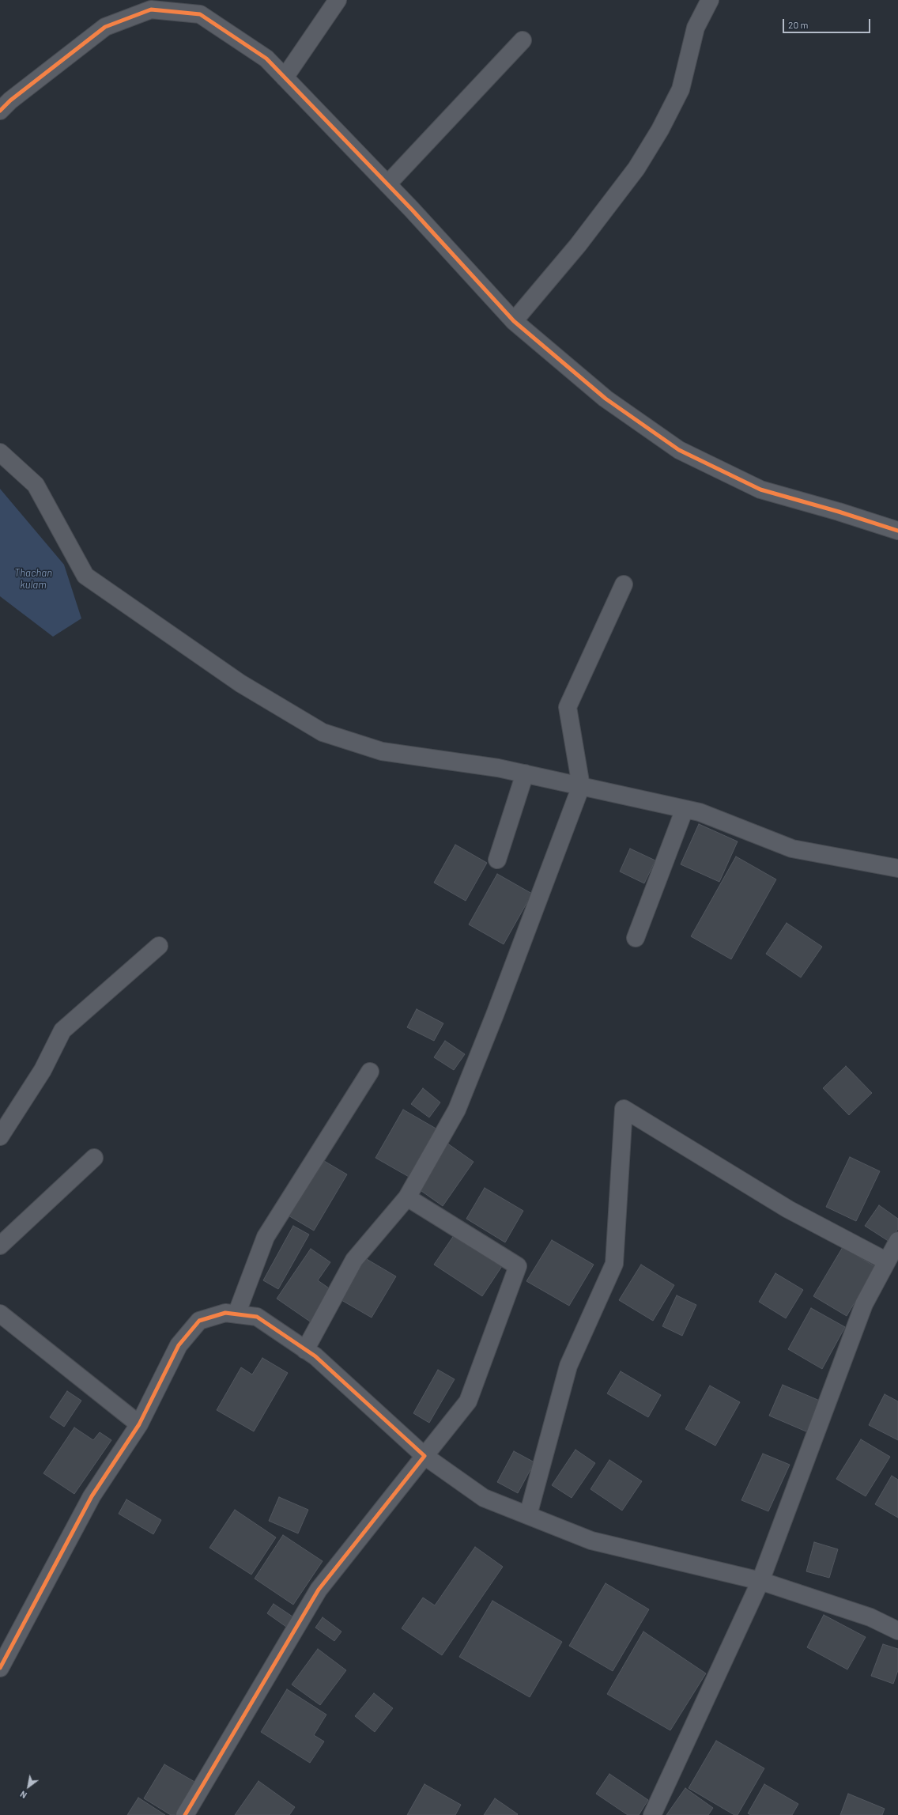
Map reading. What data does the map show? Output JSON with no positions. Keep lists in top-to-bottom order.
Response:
{
  "water": ["Thachan kulam"],
  "scale_bar": "20 m",
  "north": "bottom left"
}
